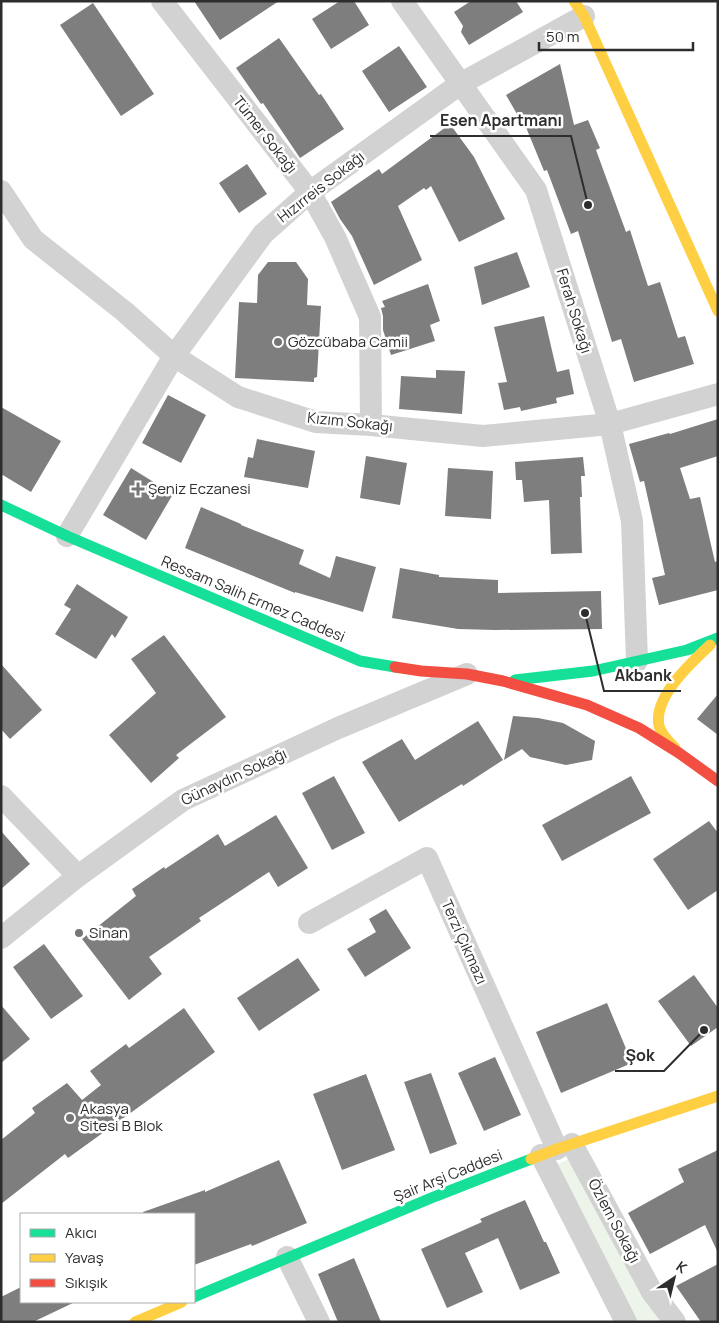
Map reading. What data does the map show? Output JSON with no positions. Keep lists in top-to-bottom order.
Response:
{
  "streets": {
    "main road": ["Ressam Salih Ermez Caddesi", "Şair Arşi Caddesi"],
    "street": [
      "Tümer Sokağı",
      "Hızırreis Sokağı",
      "Ferah Sokağı",
      "Kızım Sokağı",
      "Günaydın Sokağı",
      "Terzi Çıkmazı",
      "Özlem Sokağı"
    ]
  },
  "crossings": [
    ["Tümer Sokağı", "Hızırreis Sokağı"],
    ["Tümer Sokağı", "Kızım Sokağı"],
    ["Hızırreis Sokağı", "Ferah Sokağı"],
    ["Hızırreis Sokağı", "Kızım Sokağı"],
    ["Hızırreis Sokağı", "Ressam Salih Ermez Caddesi"],
    ["Ferah Sokağı", "Kızım Sokağı"],
    ["Ressam Salih Ermez Caddesi", "Günaydın Sokağı"],
    ["Terzi Çıkmazı", "Şair Arşi Caddesi"],
    ["Terzi Çıkmazı", "Özlem Sokağı"],
    ["Şair Arşi Caddesi", "Özlem Sokağı"]
  ],
  "places": {
    "other": [
      "Esen Apartmanı",
      "Gözcübaba Camii",
      "Akbank",
      "Sinan",
      "Şok",
      "Akasya Sitesi B Blok"
    ],
    "health": ["Şeniz Eczanesi"]
  },
  "legend": ["Akıcı", "Yavaş", "Sıkışık"],
  "scale_bar": "50 m",
  "north": "top right"
}
